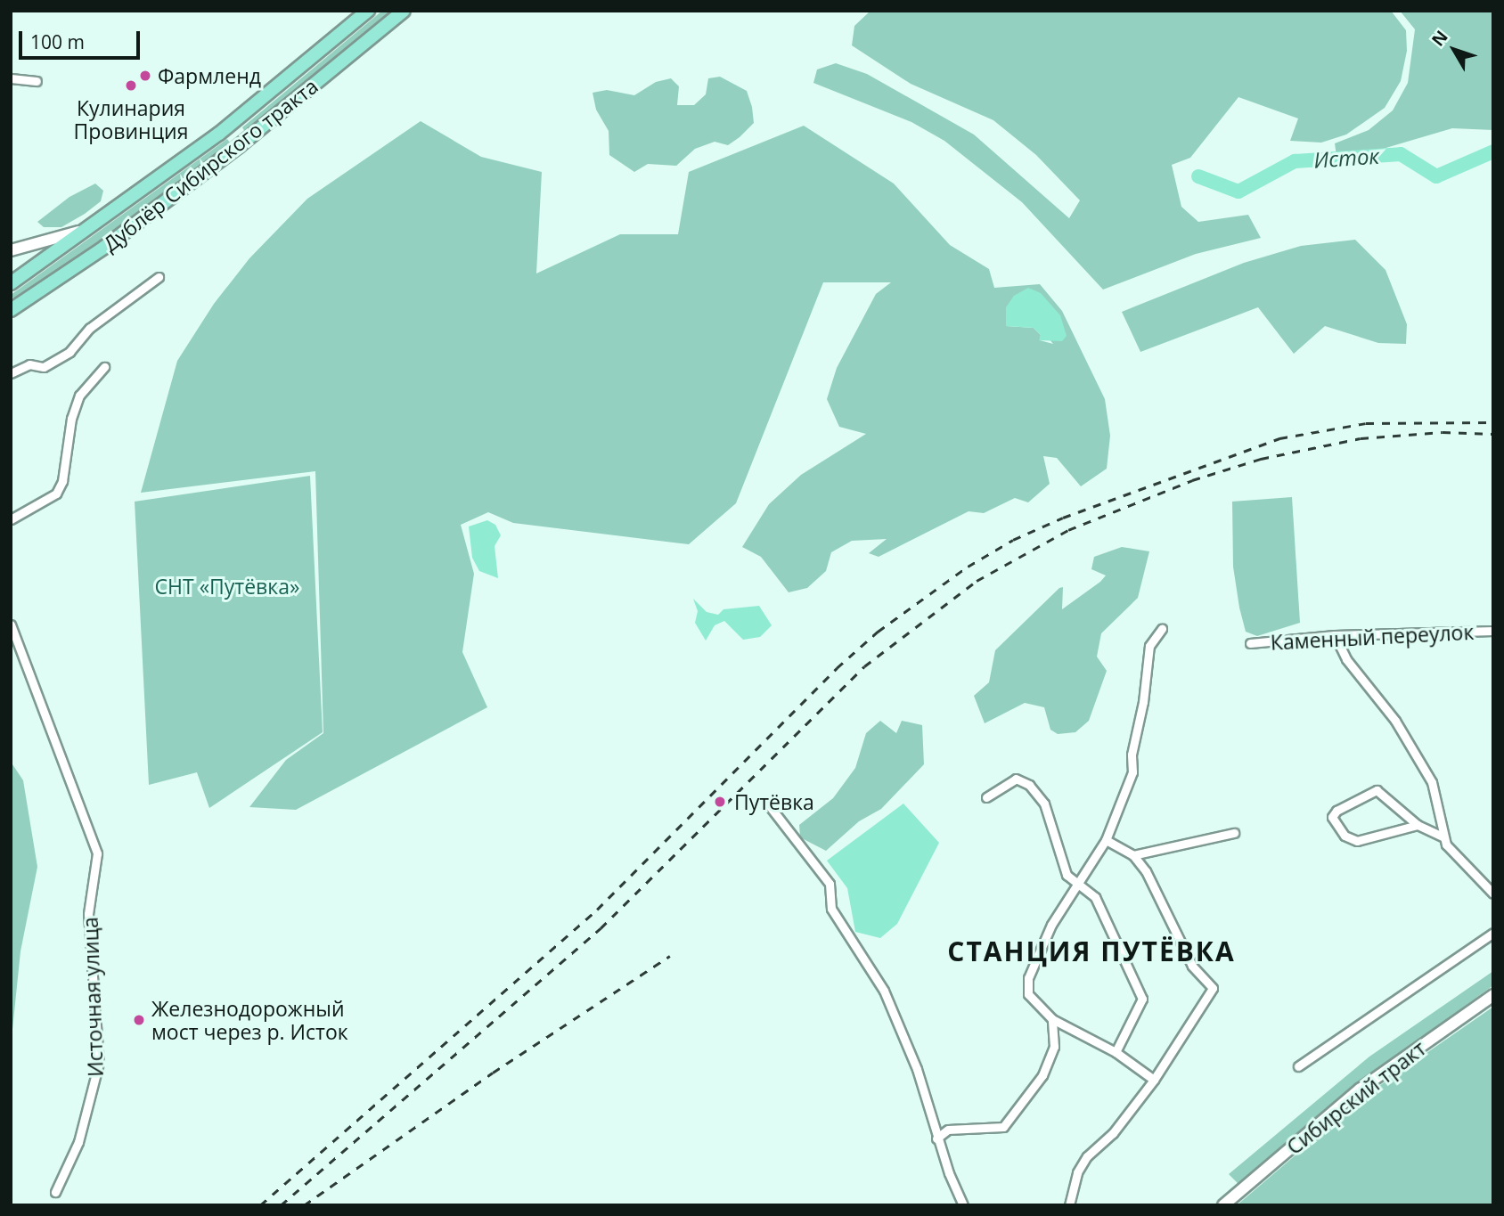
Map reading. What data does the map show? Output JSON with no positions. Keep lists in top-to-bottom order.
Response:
{
  "streets": {
    "main road": ["Дублёр Сибирского тракта", "Сибирский тракт"],
    "street": ["Каменный переулок", "Источная улица"]
  },
  "districts": ["СТАНЦИЯ ПУТЁВКА"],
  "water": ["Исток"],
  "parks": ["СНТ «Путёвка»"],
  "places": [
    "Фармленд",
    "Кулинария Провинция",
    "Путёвка",
    "Железнодорожный мост через р. Исток"
  ],
  "scale_bar": "100 m",
  "north": "top left"
}
